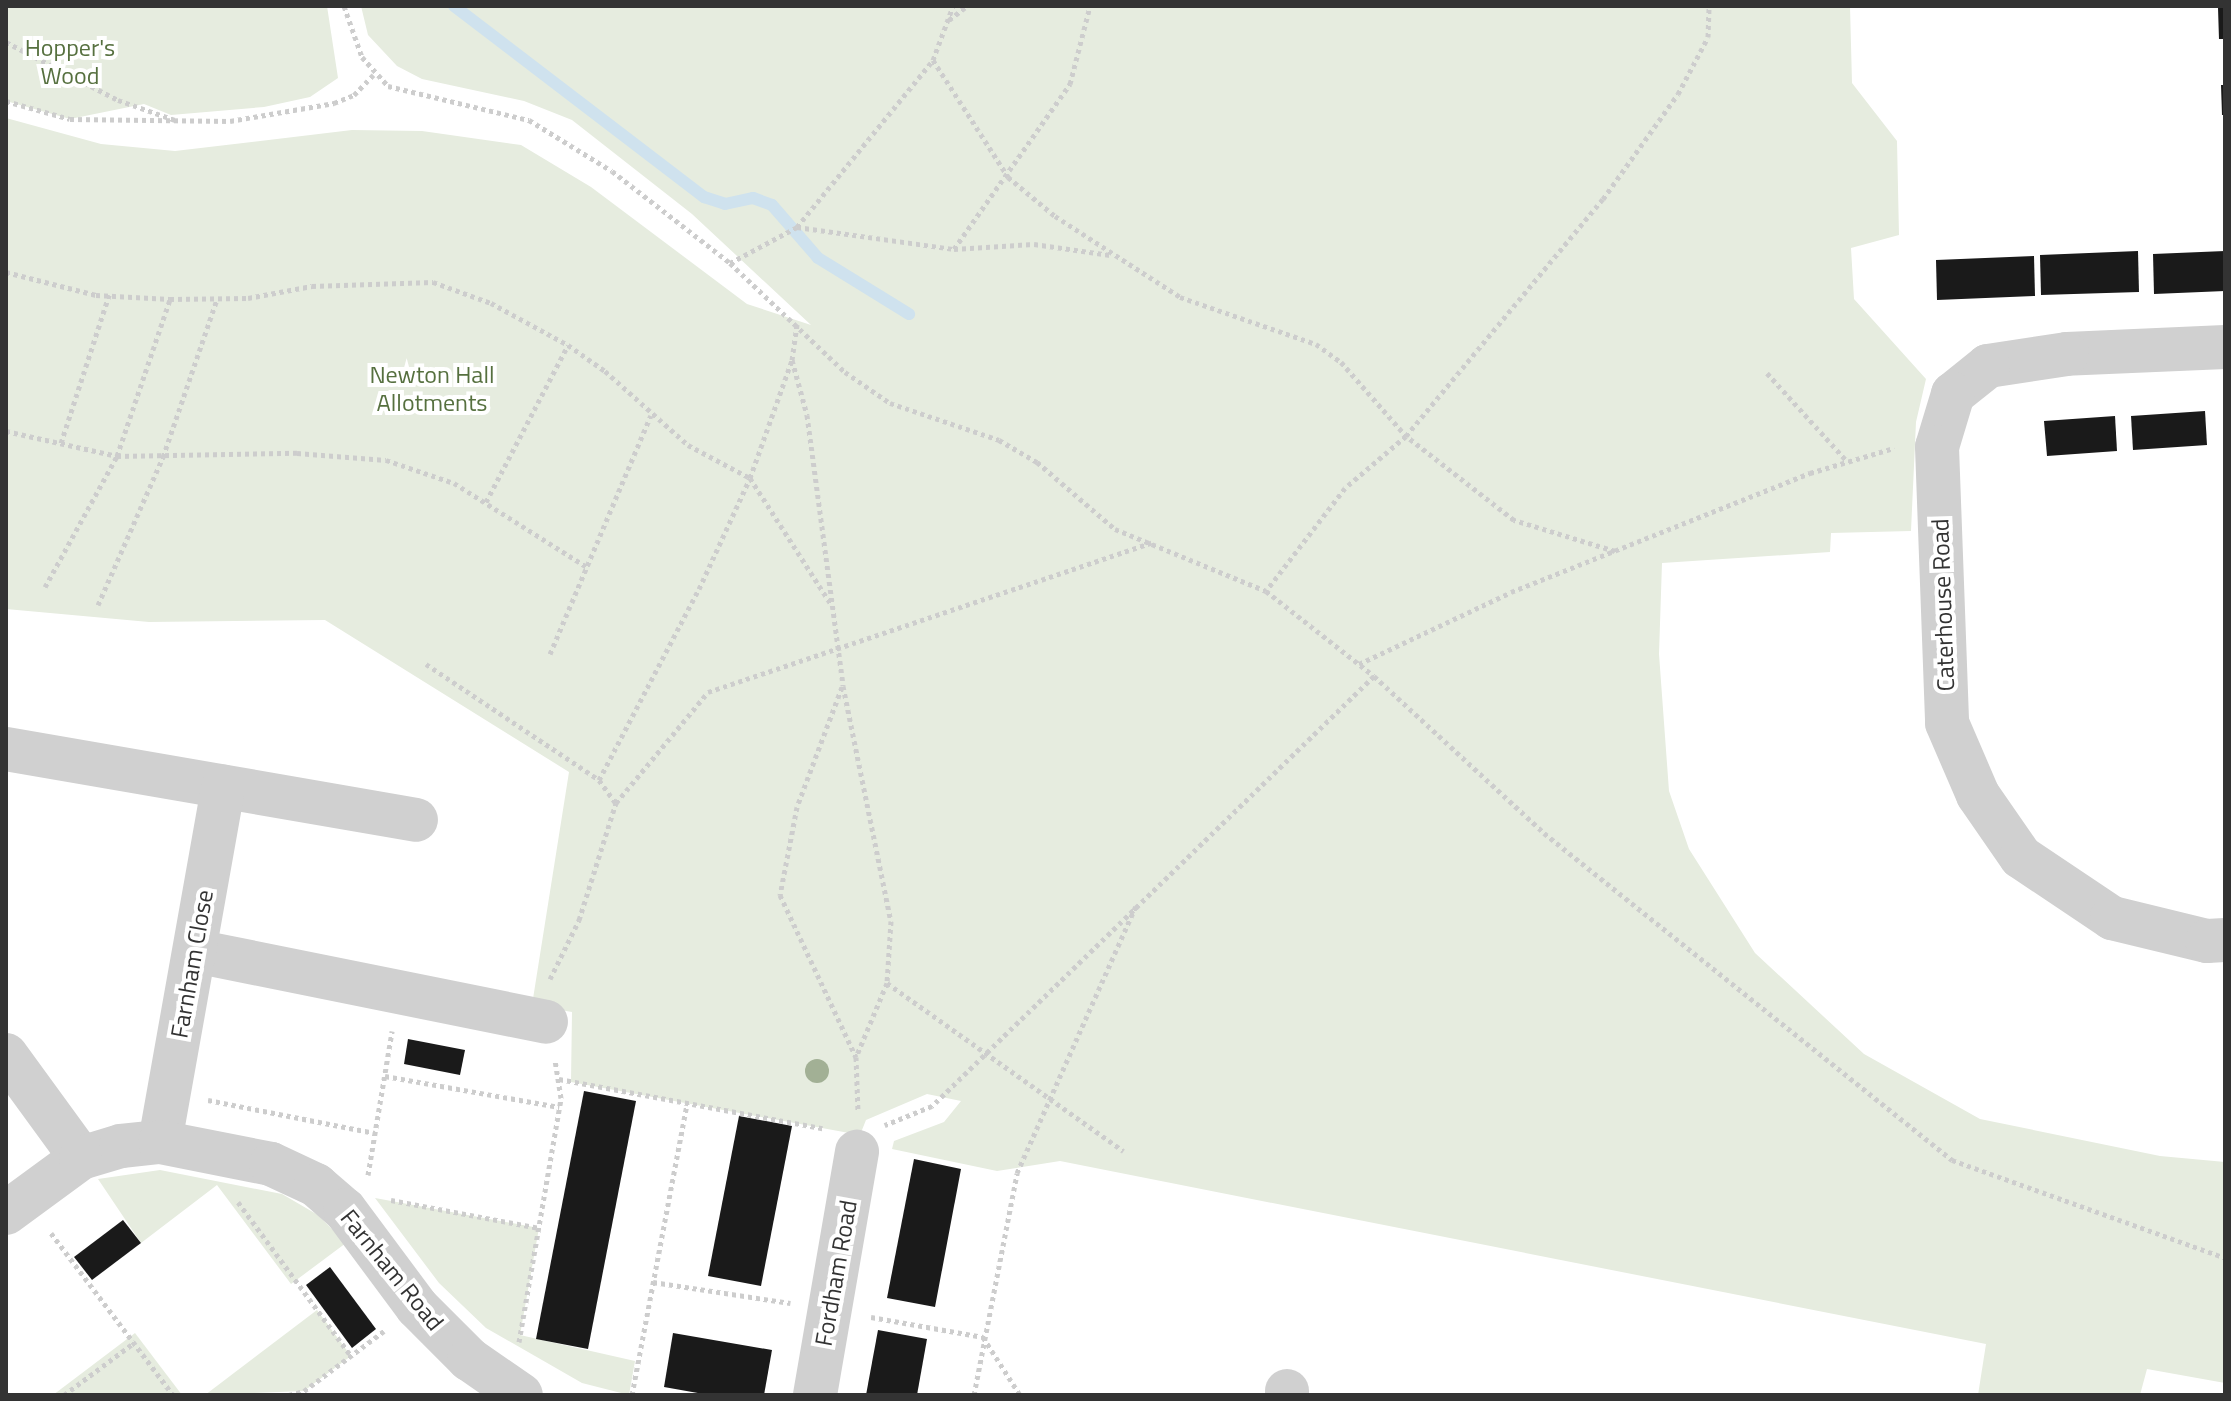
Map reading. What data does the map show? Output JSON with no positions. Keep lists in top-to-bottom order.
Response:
{
  "streets": {
    "street": [
      "Caterhouse Road",
      "Farnham Close",
      "Farnham Road",
      "Fordham Road"
    ]
  },
  "crossings": [
    ["Farnham Close", "Farnham Road"]
  ],
  "parks": ["Hopper's Wood", "Newton Hall Allotments"]
}
